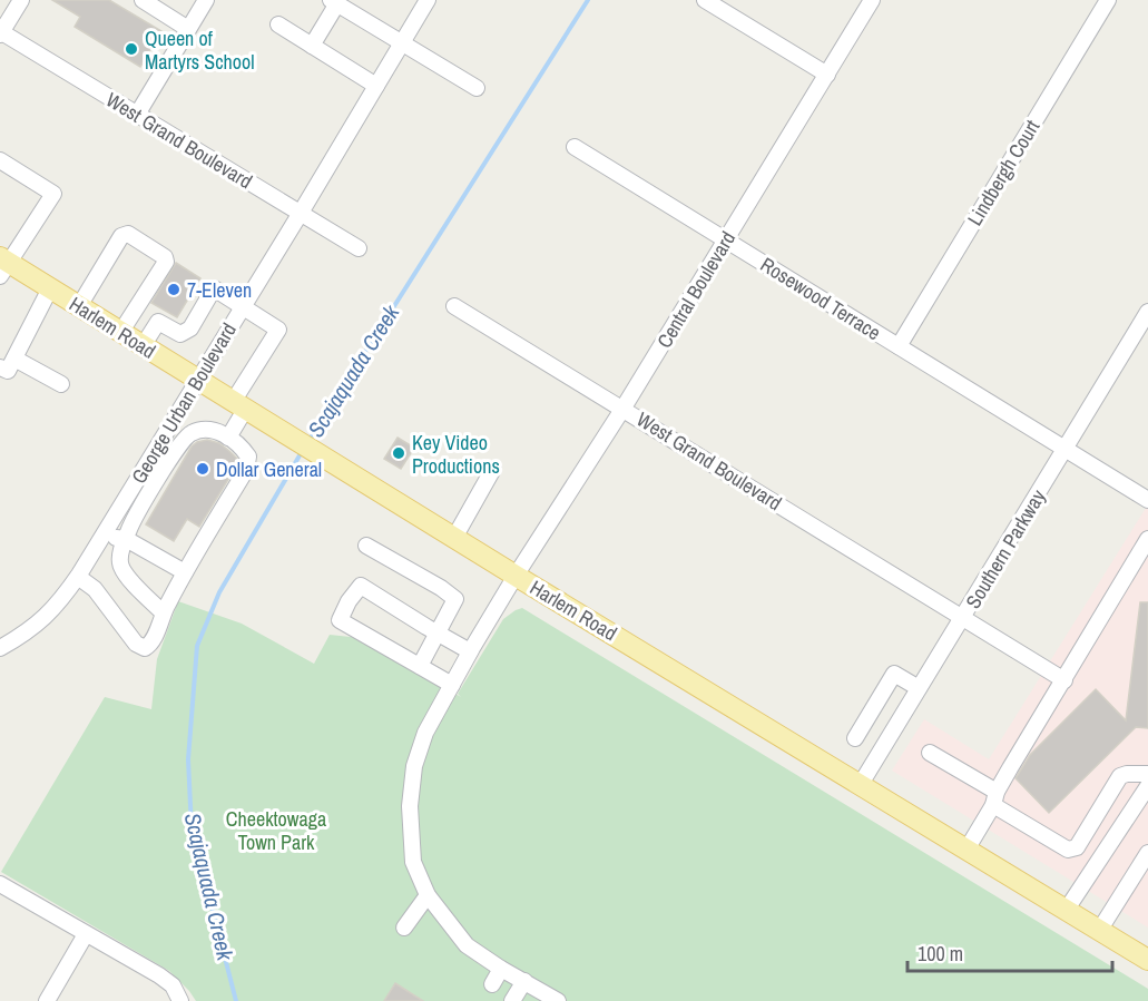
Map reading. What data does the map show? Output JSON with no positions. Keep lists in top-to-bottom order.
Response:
{
  "streets": {
    "main road": ["Harlem Road"],
    "street": [
      "West Grand Boulevard",
      "Lindbergh Court",
      "Central Boulevard",
      "Rosewood Terrace",
      "George Urban Boulevard",
      "Southern Parkway"
    ]
  },
  "crossings": [
    ["West Grand Boulevard", "Central Boulevard"],
    ["West Grand Boulevard", "George Urban Boulevard"],
    ["West Grand Boulevard", "Southern Parkway"],
    ["Lindbergh Court", "Rosewood Terrace"],
    ["Central Boulevard", "Rosewood Terrace"],
    ["Central Boulevard", "Harlem Road"],
    ["Rosewood Terrace", "Southern Parkway"],
    ["Harlem Road", "George Urban Boulevard"],
    ["Harlem Road", "Southern Parkway"]
  ],
  "water": ["Scajaquada Creek"],
  "parks": ["Cheektowaga Town Park"],
  "places": [
    "Queen of Martyrs School",
    "7-Eleven",
    "Key Video Productions",
    "Dollar General"
  ],
  "scale_bar": "100 m"
}
